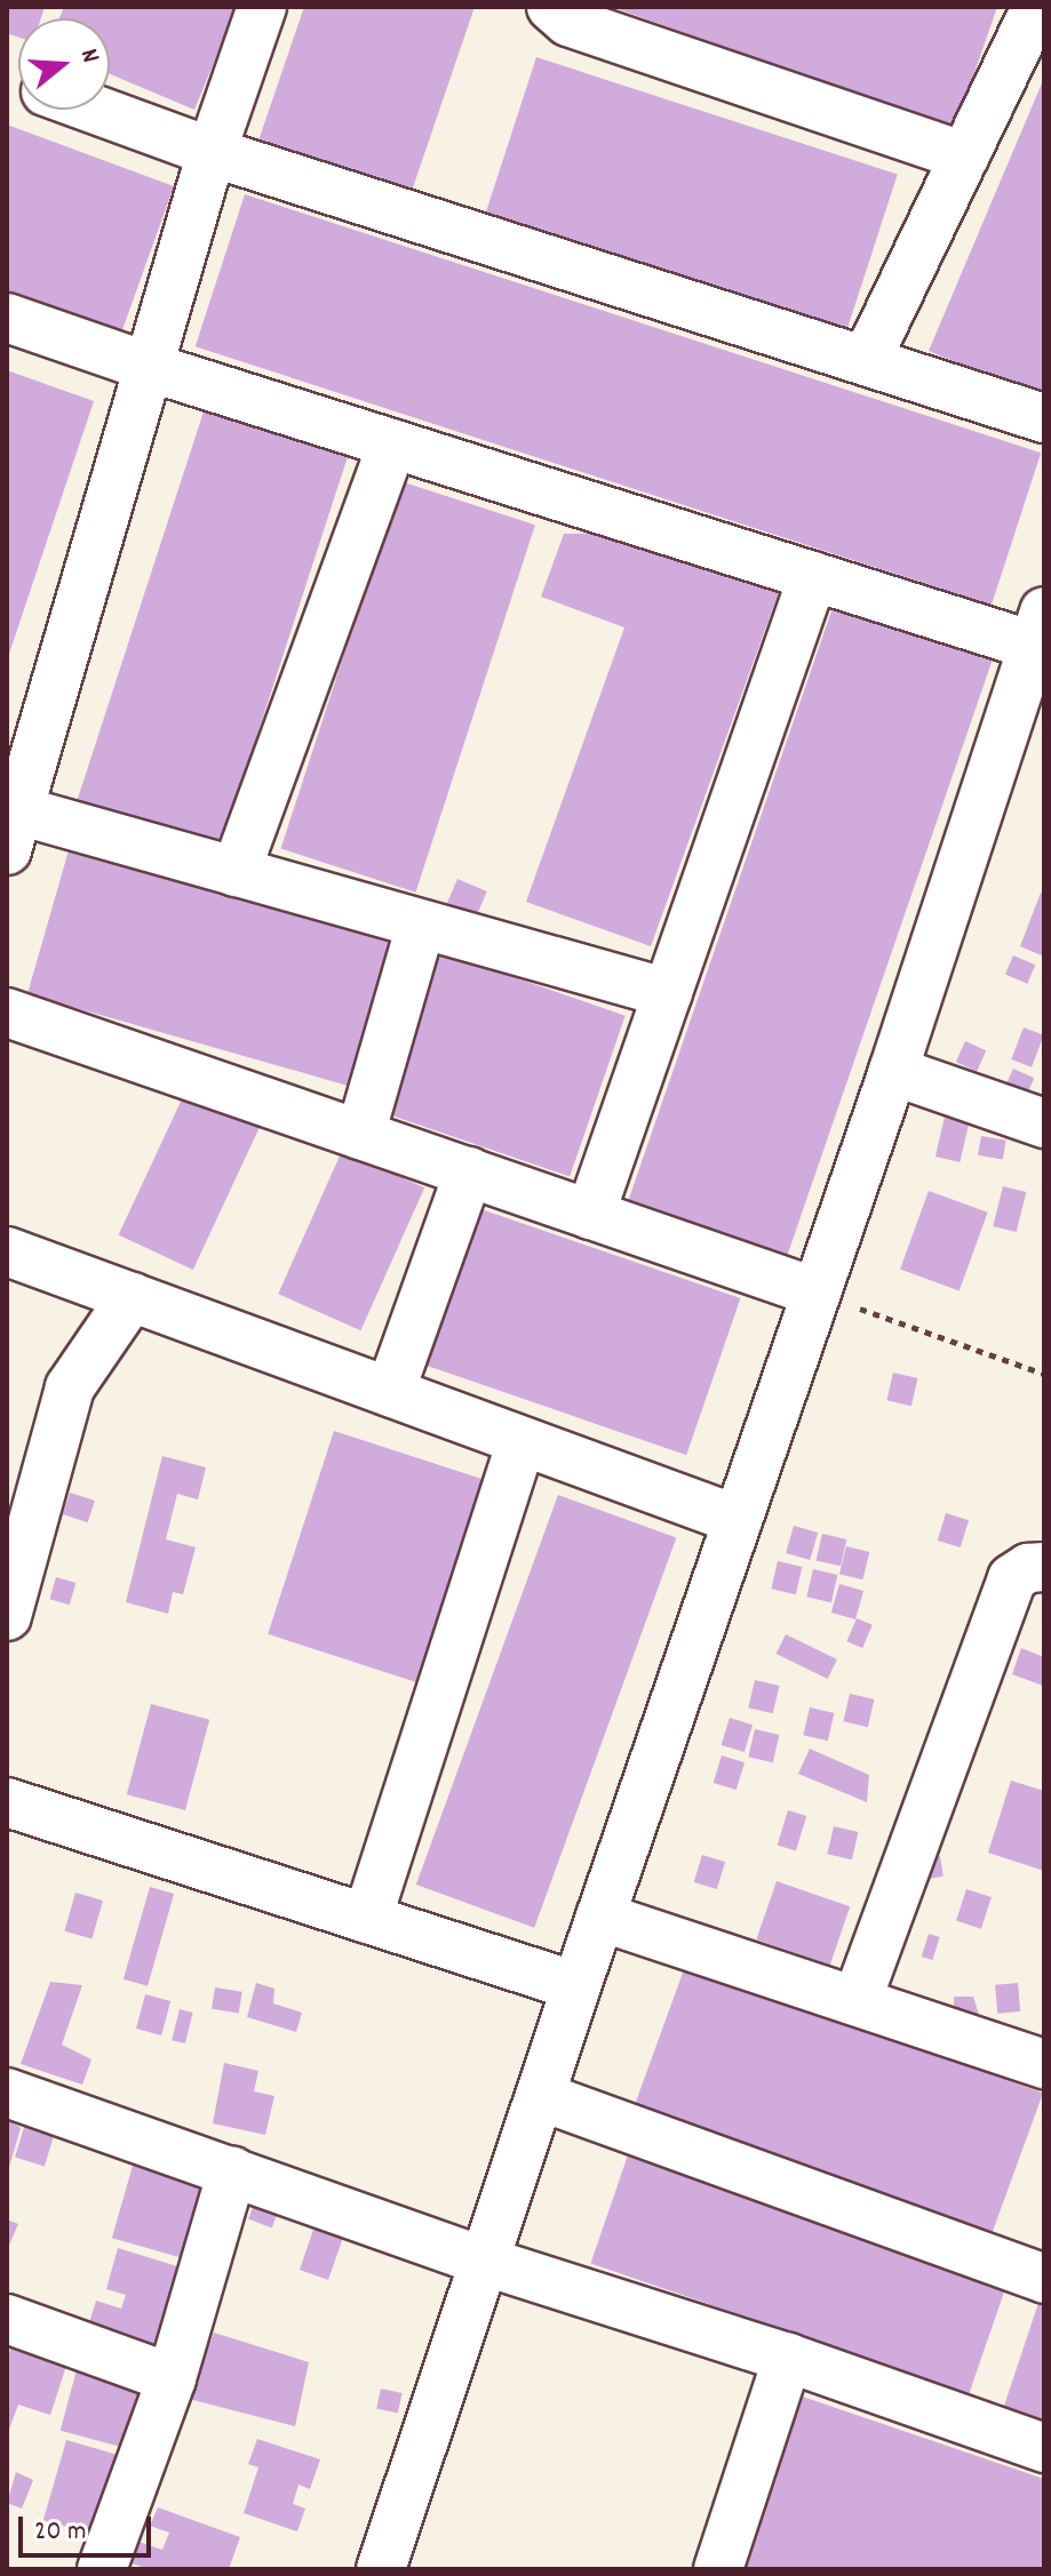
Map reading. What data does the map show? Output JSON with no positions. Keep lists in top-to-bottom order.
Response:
{
  "scale_bar": "20 m",
  "north": "right"
}
